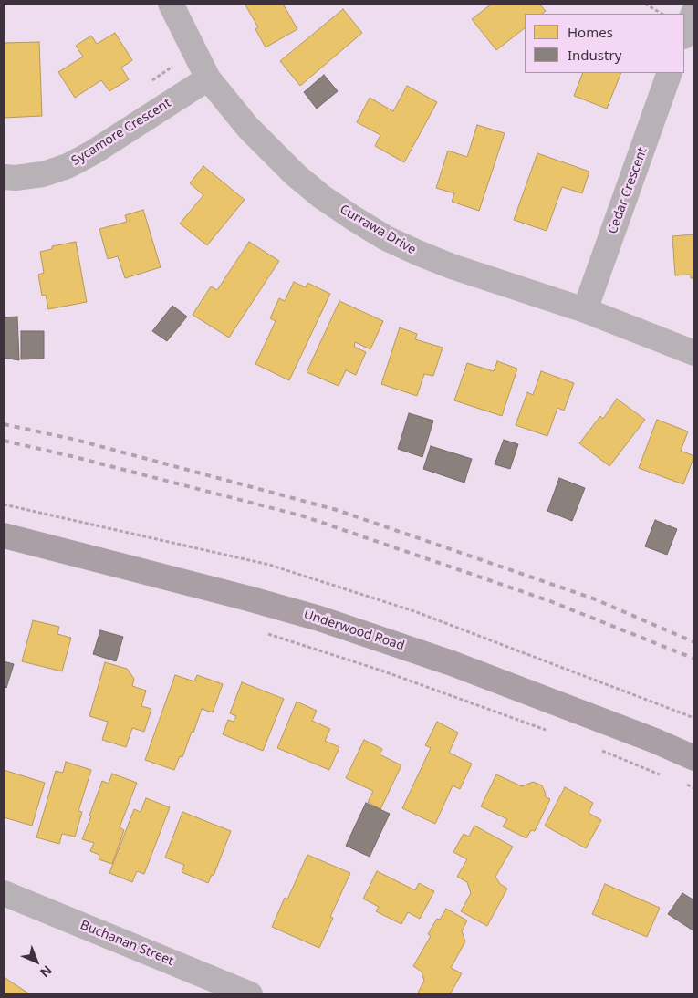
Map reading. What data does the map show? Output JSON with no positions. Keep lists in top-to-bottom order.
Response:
{
  "streets": {
    "main road": ["Underwood Road"],
    "street": [
      "Sycamore Crescent",
      "Cedar Crescent",
      "Currawa Drive",
      "Buchanan Street"
    ]
  },
  "crossings": [
    ["Sycamore Crescent", "Currawa Drive"],
    ["Cedar Crescent", "Currawa Drive"]
  ],
  "legend": ["Homes", "Industry"],
  "north": "bottom right"
}
